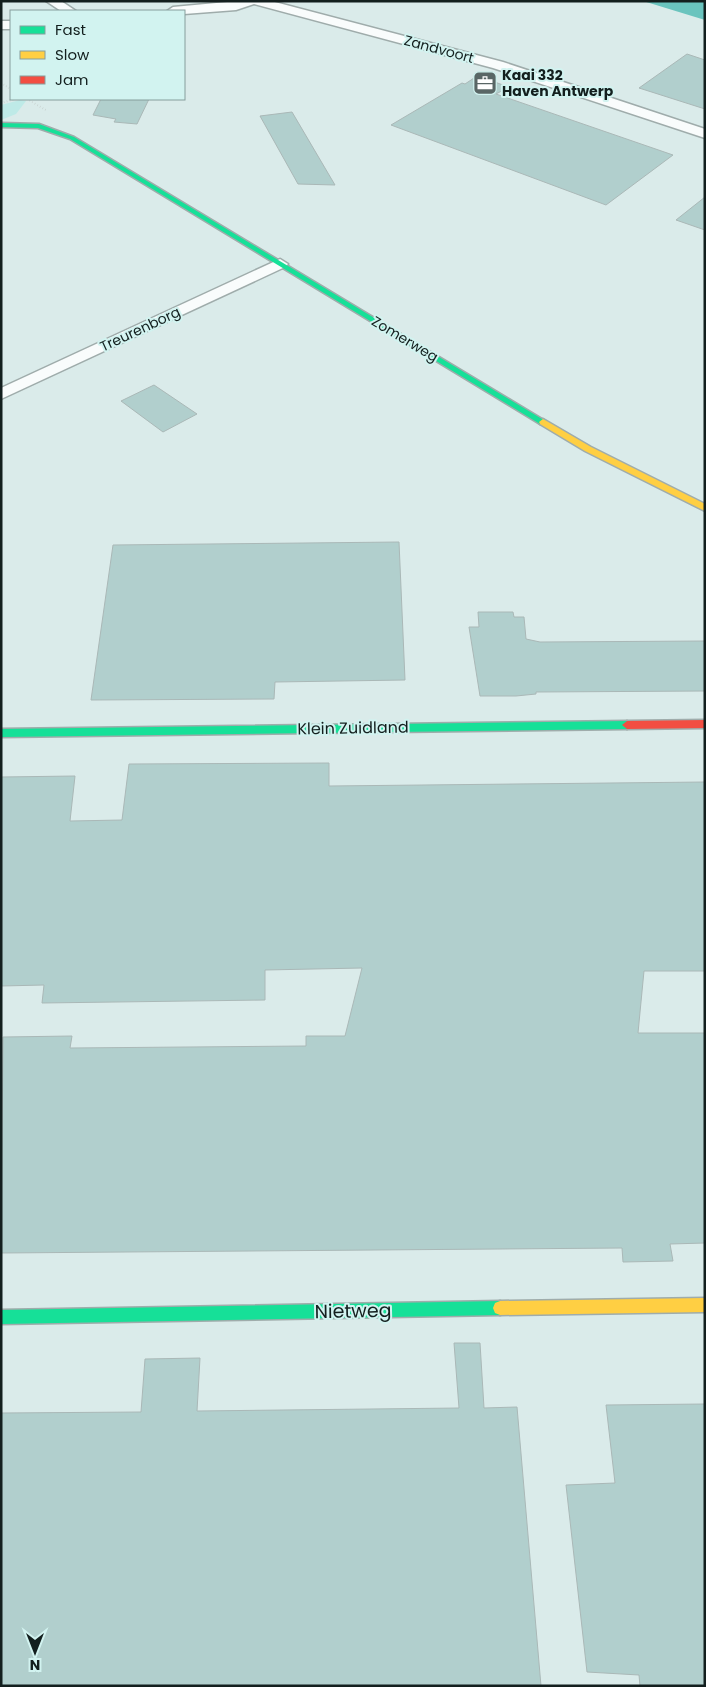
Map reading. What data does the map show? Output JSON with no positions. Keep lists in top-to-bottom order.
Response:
{
  "streets": {
    "street": [
      "Zandvoort",
      "Treurenborg",
      "Zomerweg",
      "Klein Zuidland",
      "Nietweg"
    ]
  },
  "crossings": [
    ["Treurenborg", "Zomerweg"]
  ],
  "places": {
    "office": ["Kaai 332 Haven Antwerp"]
  },
  "legend": ["Fast", "Slow", "Jam"],
  "north": "bottom"
}
